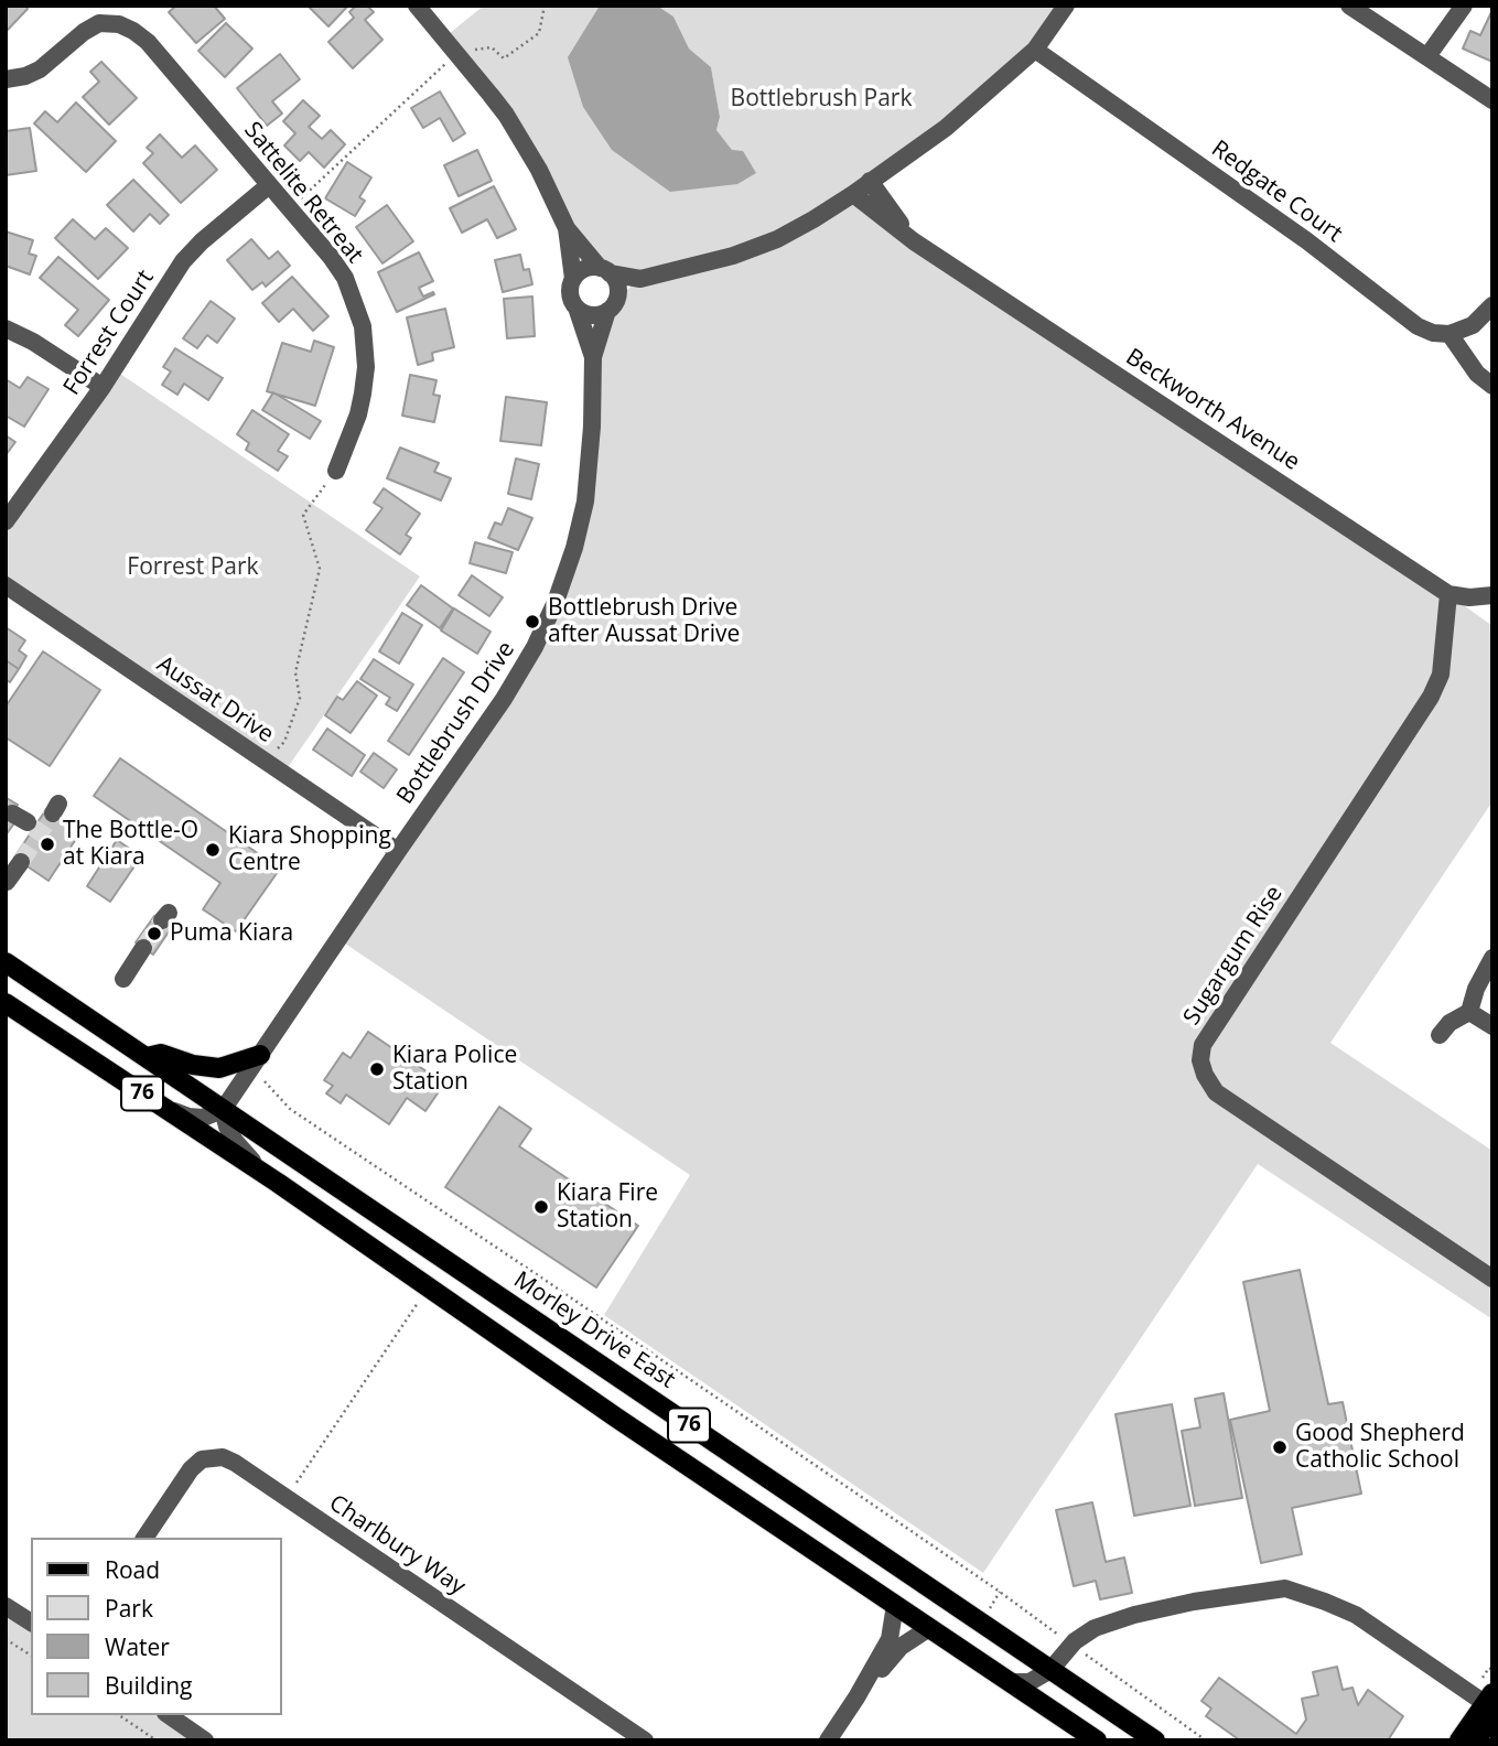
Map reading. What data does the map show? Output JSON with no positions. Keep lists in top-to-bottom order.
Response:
{
  "streets": {
    "main road": ["76", "Morley Drive East"],
    "street": [
      "Redgate Court",
      "Sattelite Retreat",
      "Forrest Court",
      "Beckworth Avenue",
      "Aussat Drive",
      "Bottlebrush Drive",
      "Sugargum Rise",
      "Charlbury Way"
    ]
  },
  "crossings": [
    ["Sattelite Retreat", "Forrest Court"],
    ["Beckworth Avenue", "Sugargum Rise"],
    ["Aussat Drive", "Bottlebrush Drive"],
    ["Bottlebrush Drive", "Morley Drive East"]
  ],
  "parks": ["Bottlebrush Park", "Forrest Park"],
  "places": [
    "Bottlebrush Drive after Aussat Drive",
    "The Bottle-O at Kiara",
    "Kiara Shopping Centre",
    "Puma Kiara",
    "Kiara Police Station",
    "Kiara Fire Station",
    "Good Shepherd Catholic School"
  ],
  "legend": [
    "Road",
    "Park",
    "Water",
    "Building"
  ]
}
